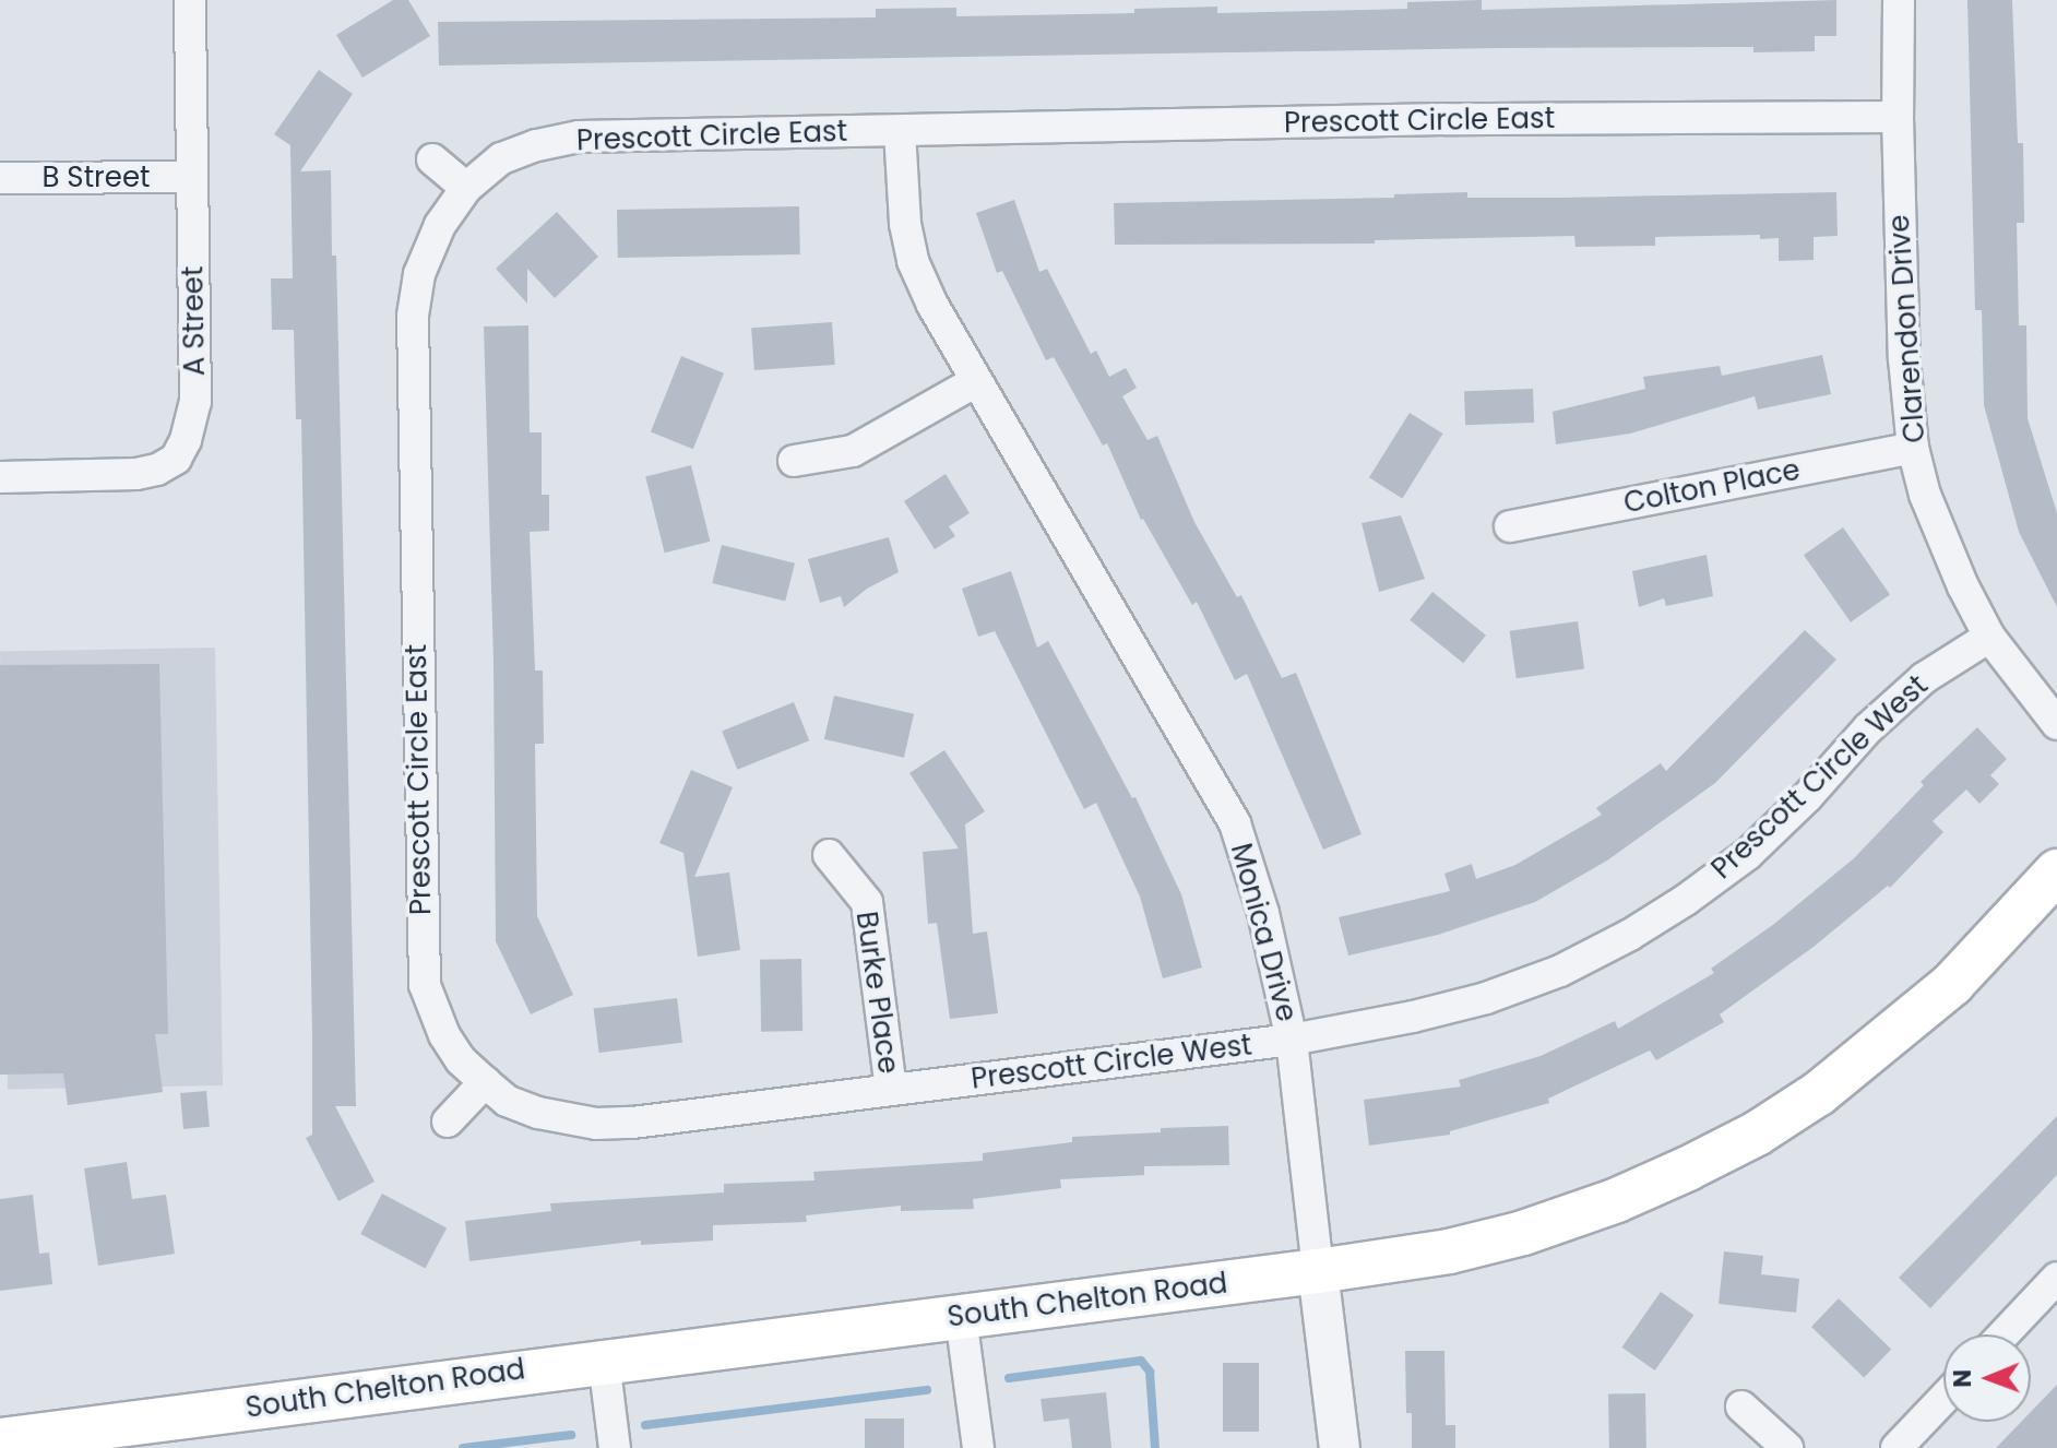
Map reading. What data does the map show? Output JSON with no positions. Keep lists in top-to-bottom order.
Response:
{
  "streets": {
    "main road": ["South Chelton Road"],
    "street": [
      "Prescott Circle East",
      "B Street",
      "A Street",
      "Clarendon Drive",
      "Colton Place",
      "Prescott Circle West",
      "Monica Drive",
      "Burke Place"
    ]
  },
  "crossings": [
    ["Prescott Circle East", "Clarendon Drive"],
    ["Prescott Circle East", "Prescott Circle West"],
    ["Prescott Circle East", "Monica Drive"],
    ["B Street", "A Street"],
    ["Clarendon Drive", "Colton Place"],
    ["Clarendon Drive", "Prescott Circle West"],
    ["Prescott Circle West", "Monica Drive"],
    ["Prescott Circle West", "Burke Place"],
    ["Monica Drive", "South Chelton Road"]
  ],
  "north": "left"
}
